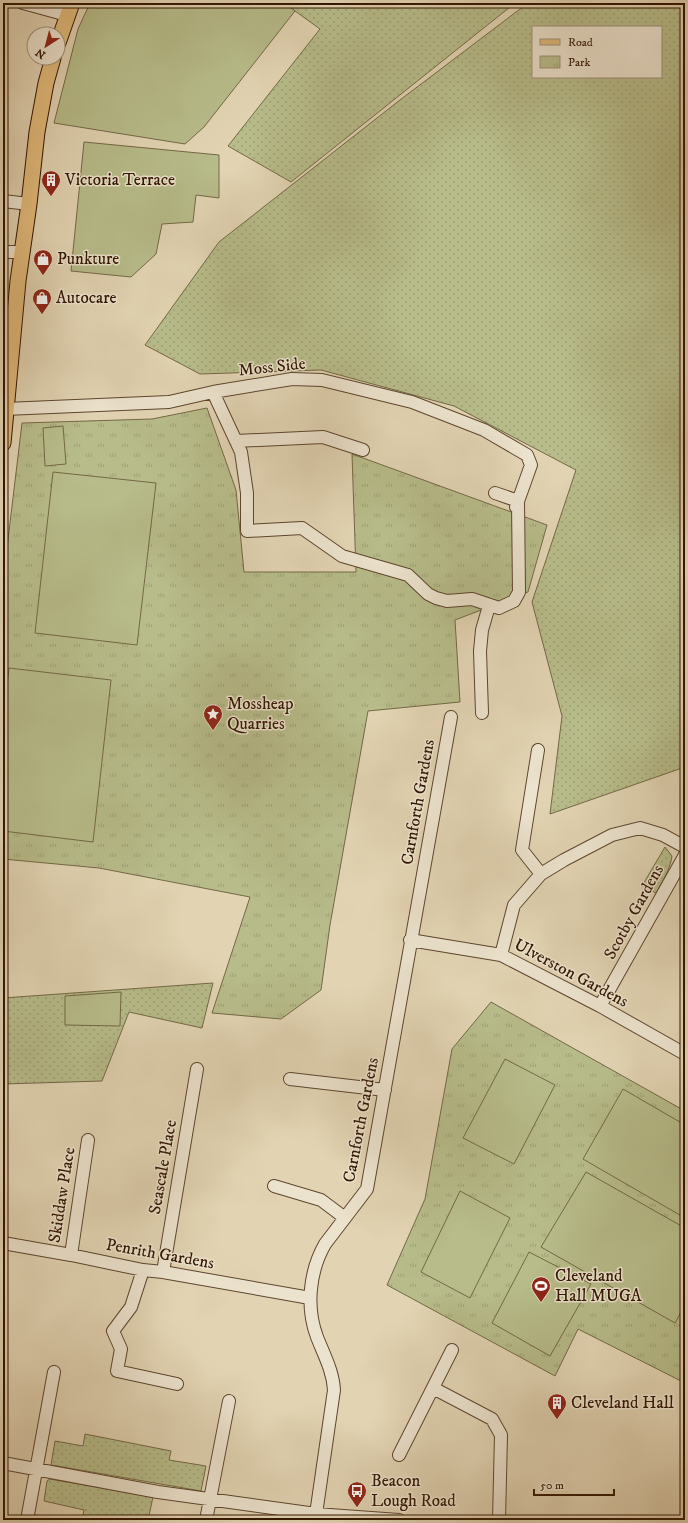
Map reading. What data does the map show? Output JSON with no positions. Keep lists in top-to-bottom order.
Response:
{
  "streets": {
    "street": [
      "Moss Side",
      "Carnforth Gardens",
      "Scotby Gardens",
      "Ulverston Gardens",
      "Seascale Place",
      "Skiddaw Place",
      "Penrith Gardens"
    ]
  },
  "crossings": [
    ["Carnforth Gardens", "Ulverston Gardens"],
    ["Carnforth Gardens", "Penrith Gardens"],
    ["Scotby Gardens", "Ulverston Gardens"],
    ["Seascale Place", "Penrith Gardens"],
    ["Skiddaw Place", "Penrith Gardens"]
  ],
  "places": {
    "building": ["Victoria Terrace", "Cleveland Hall"],
    "shop": ["Punkture", "Autocare"],
    "place": ["Mossheap Quarries"],
    "sports": ["Cleveland Hall MUGA"],
    "bus stop": ["Beacon Lough Road"]
  },
  "legend": ["Road", "Park"],
  "scale_bar": "50 m",
  "north": "bottom left"
}
